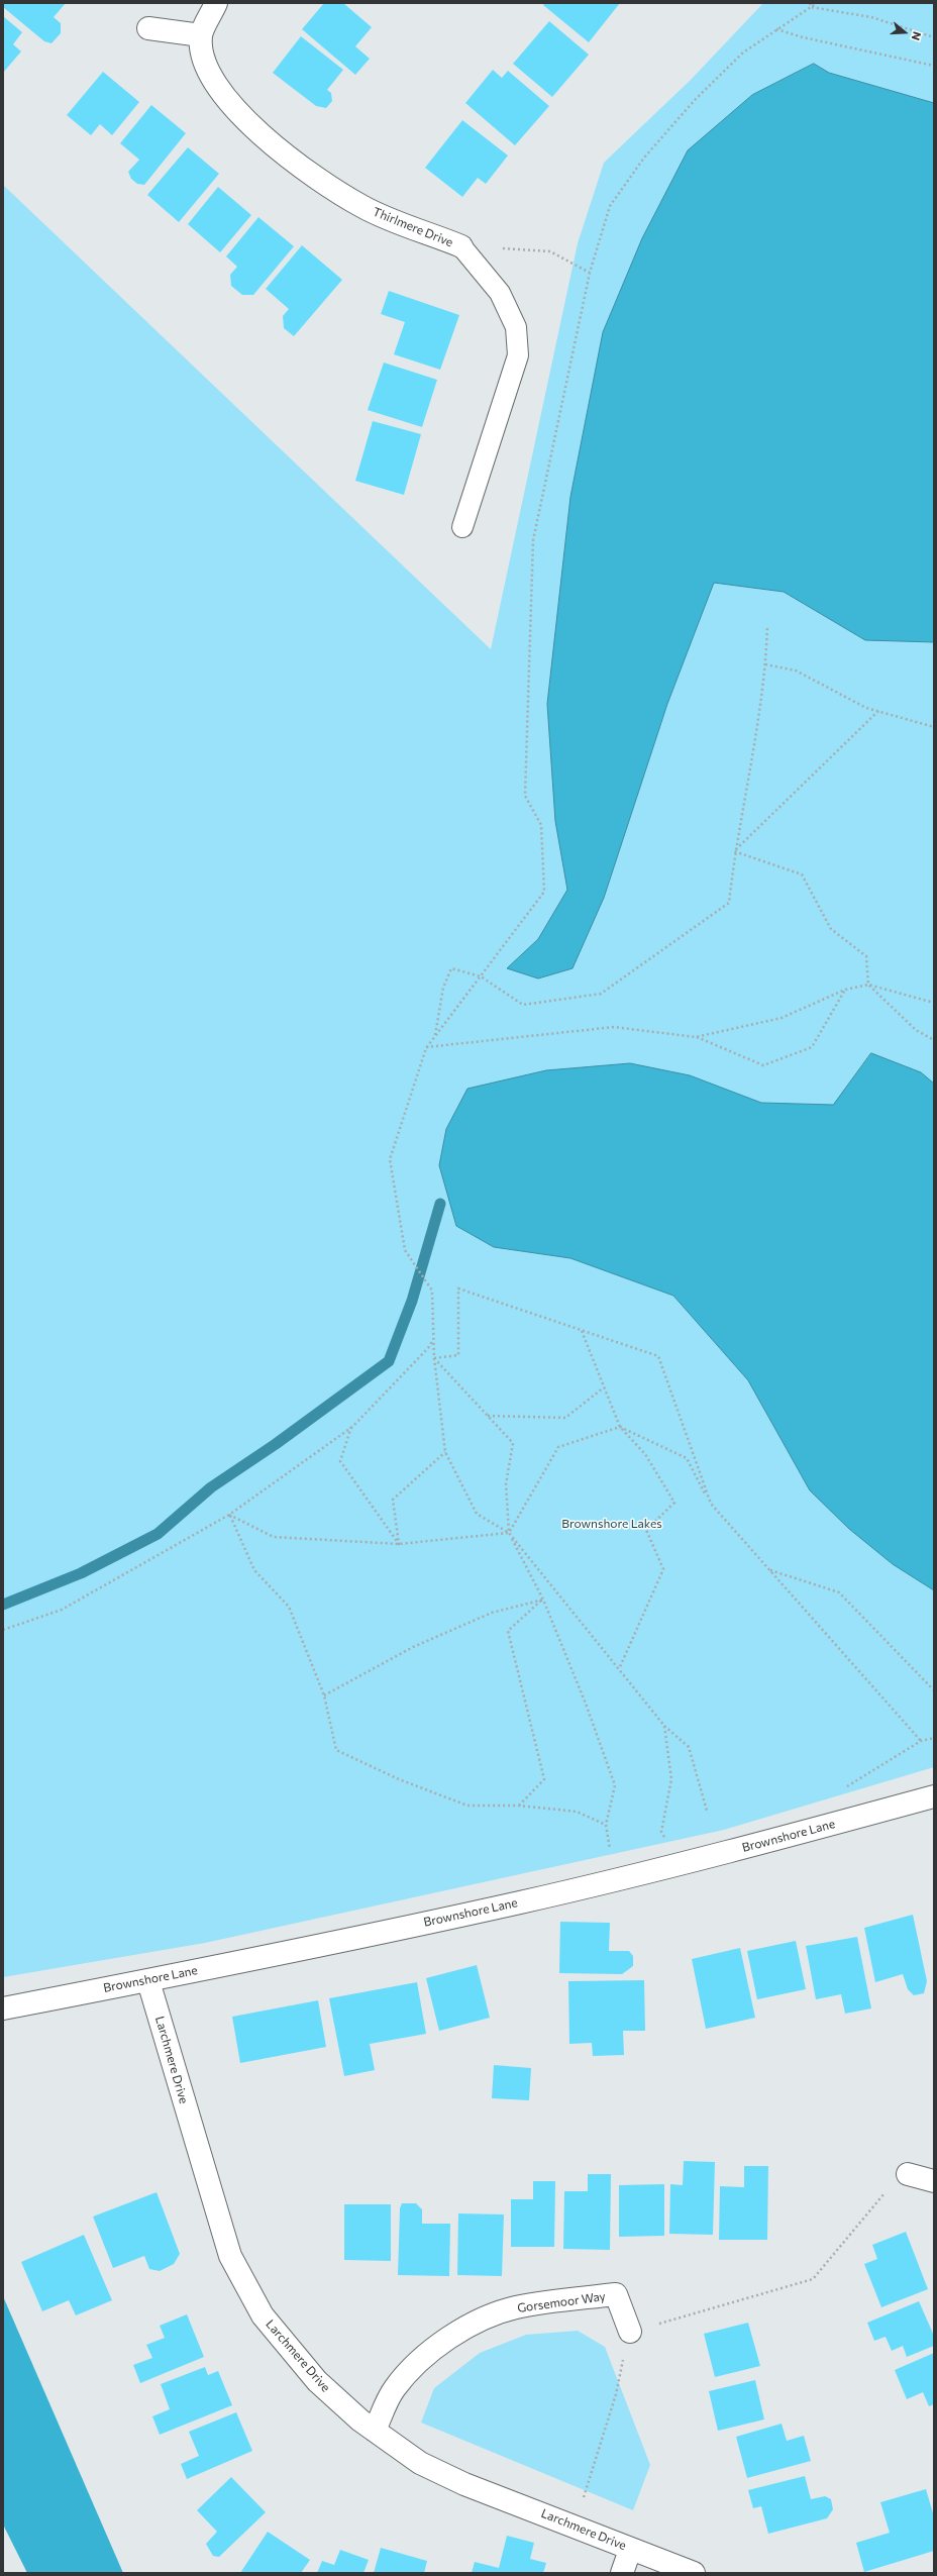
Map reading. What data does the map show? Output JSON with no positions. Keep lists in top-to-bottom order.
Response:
{
  "streets": {
    "street": [
      "Thirlmere Drive",
      "Brownshore Lane",
      "Larchmere Drive",
      "Gorsemoor Way"
    ]
  },
  "crossings": [
    ["Brownshore Lane", "Larchmere Drive"],
    ["Larchmere Drive", "Gorsemoor Way"]
  ],
  "parks": ["Brownshore Lakes"],
  "north": "right"
}
